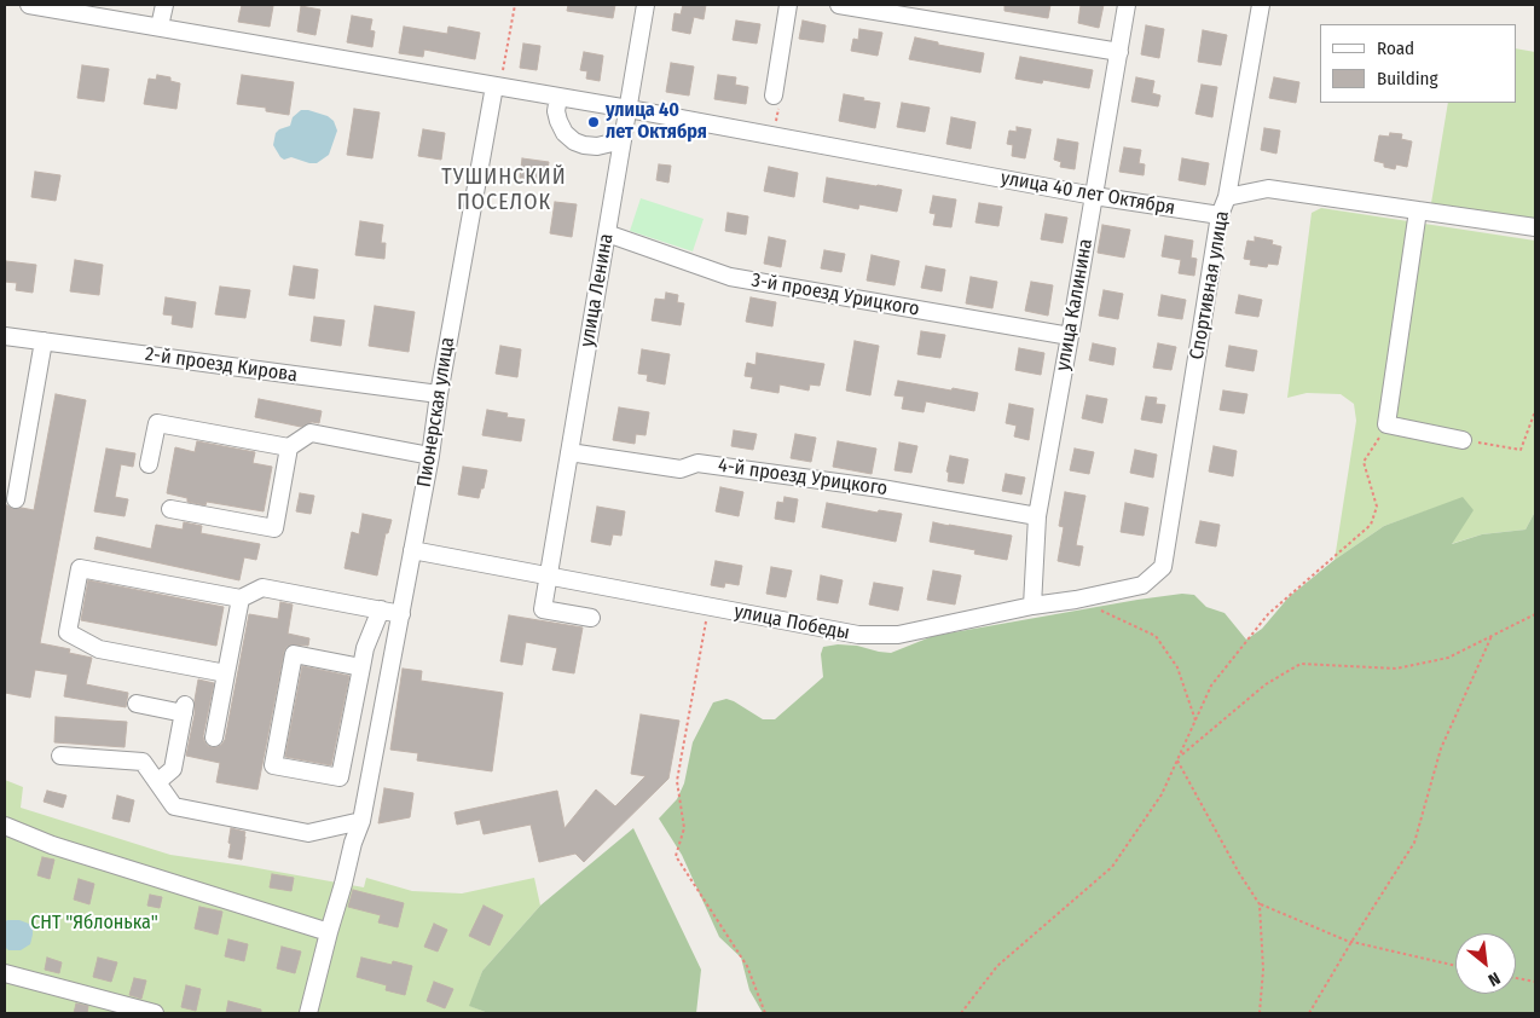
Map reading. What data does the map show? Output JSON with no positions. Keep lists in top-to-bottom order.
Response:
{
  "streets": {
    "street": [
      "улица 40 лет Октября",
      "Спортивная улица",
      "улица Ленина",
      "3-й проезд Урицкого",
      "улица Калинина",
      "2-й проезд Кирова",
      "Пионерская улица",
      "4-й проезд Урицкого",
      "улица Победы"
    ]
  },
  "crossings": [
    ["улица 40 лет Октября", "Спортивная улица"],
    ["улица 40 лет Октября", "улица Ленина"],
    ["улица 40 лет Октября", "улица Калинина"],
    ["улица 40 лет Октября", "Пионерская улица"],
    ["Спортивная улица", "улица Победы"],
    ["улица Ленина", "3-й проезд Урицкого"],
    ["улица Ленина", "4-й проезд Урицкого"],
    ["улица Ленина", "улица Победы"],
    ["3-й проезд Урицкого", "улица Калинина"],
    ["улица Калинина", "4-й проезд Урицкого"],
    ["улица Калинина", "улица Победы"],
    ["2-й проезд Кирова", "Пионерская улица"],
    ["Пионерская улица", "улица Победы"]
  ],
  "districts": ["ТУШИНСКИЙ ПОСЕЛОК"],
  "parks": ["СНТ \"Яблонька\""],
  "places": ["улица 40 лет Октября"],
  "legend": ["Road", "Building"],
  "north": "bottom right"
}
